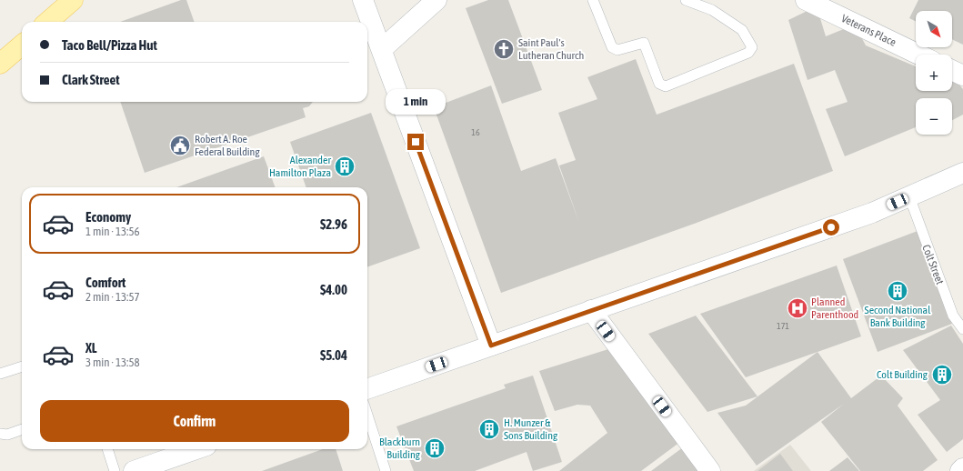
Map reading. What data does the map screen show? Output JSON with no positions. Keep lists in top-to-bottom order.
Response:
{
  "streets": {
    "street": ["Veterans Place"],
    "lane": ["Colt Street"]
  },
  "places": {
    "church": ["Saint Paul's Lutheran Church"],
    "public building": ["Robert A. Roe Federal Building"],
    "building": [
      "Alexander Hamilton Plaza",
      "Second National Bank Building",
      "Colt Building",
      "H. Munzer & Sons Building",
      "Blackburn Building"
    ],
    "hospital": ["Planned Parenthood"]
  },
  "house_numbers": ["16", "171"],
  "north": "bottom right",
  "page": {
    "map_buttons": ["+", "−"],
    "banner": ["Taco Bell/Pizza Hut", "Clark Street"],
    "bubble": "1 min",
    "list": [
      {
        "name": "Economy",
        "note": "1 min · 13:56",
        "value": "$2.96"
      },
      {
        "name": "Comfort",
        "note": "2 min · 13:57",
        "value": "$4.00"
      },
      {
        "name": "XL",
        "note": "3 min · 13:58",
        "value": "$5.04"
      }
    ],
    "buttons": "Confirm"
  }
}
